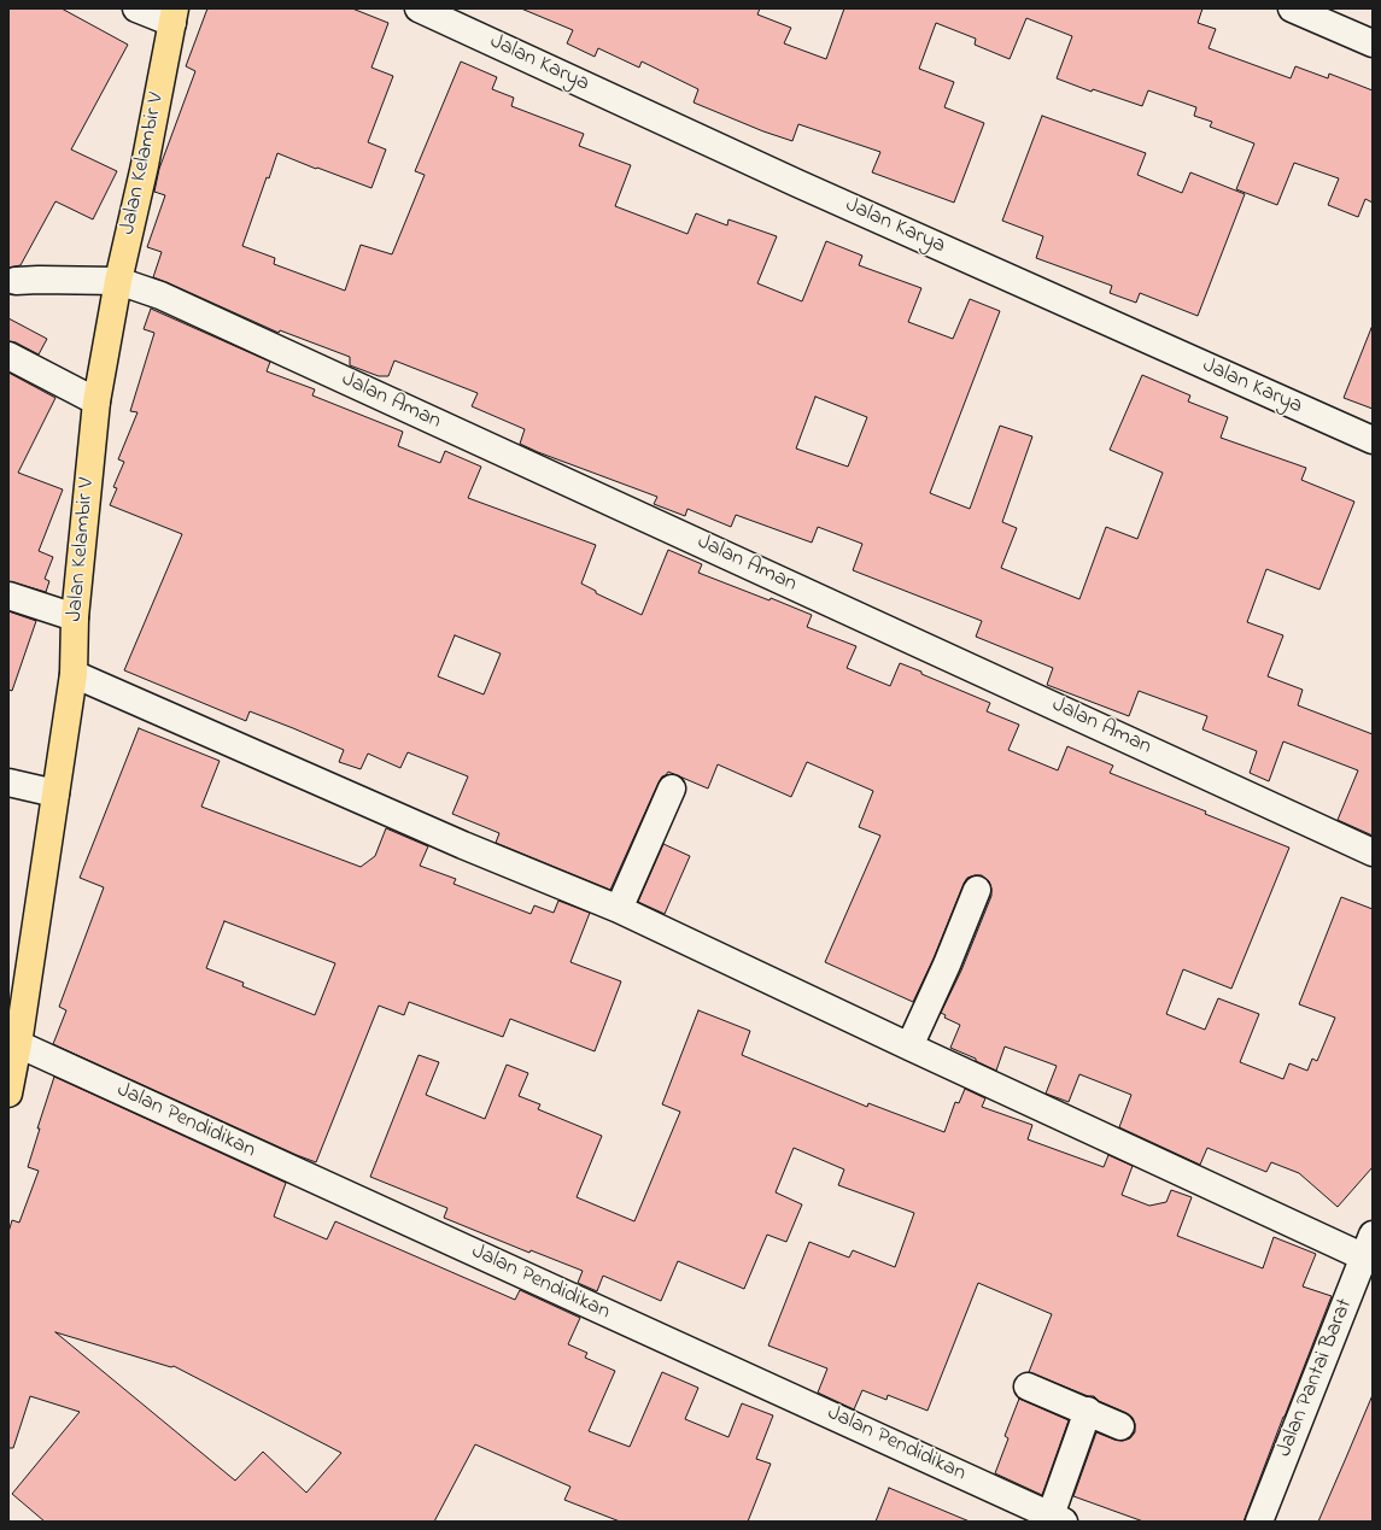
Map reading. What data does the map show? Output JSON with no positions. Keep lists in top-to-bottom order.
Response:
{
  "streets": {
    "main road": ["Jalan Kelambir V"],
    "street": [
      "Jalan Karya",
      "Jalan Aman",
      "Jalan Pendidikan",
      "Jalan Pantai Barat"
    ]
  },
  "crossings": [
    ["Jalan Kelambir V", "Jalan Aman"],
    ["Jalan Kelambir V", "Jalan Pendidikan"]
  ]
}
